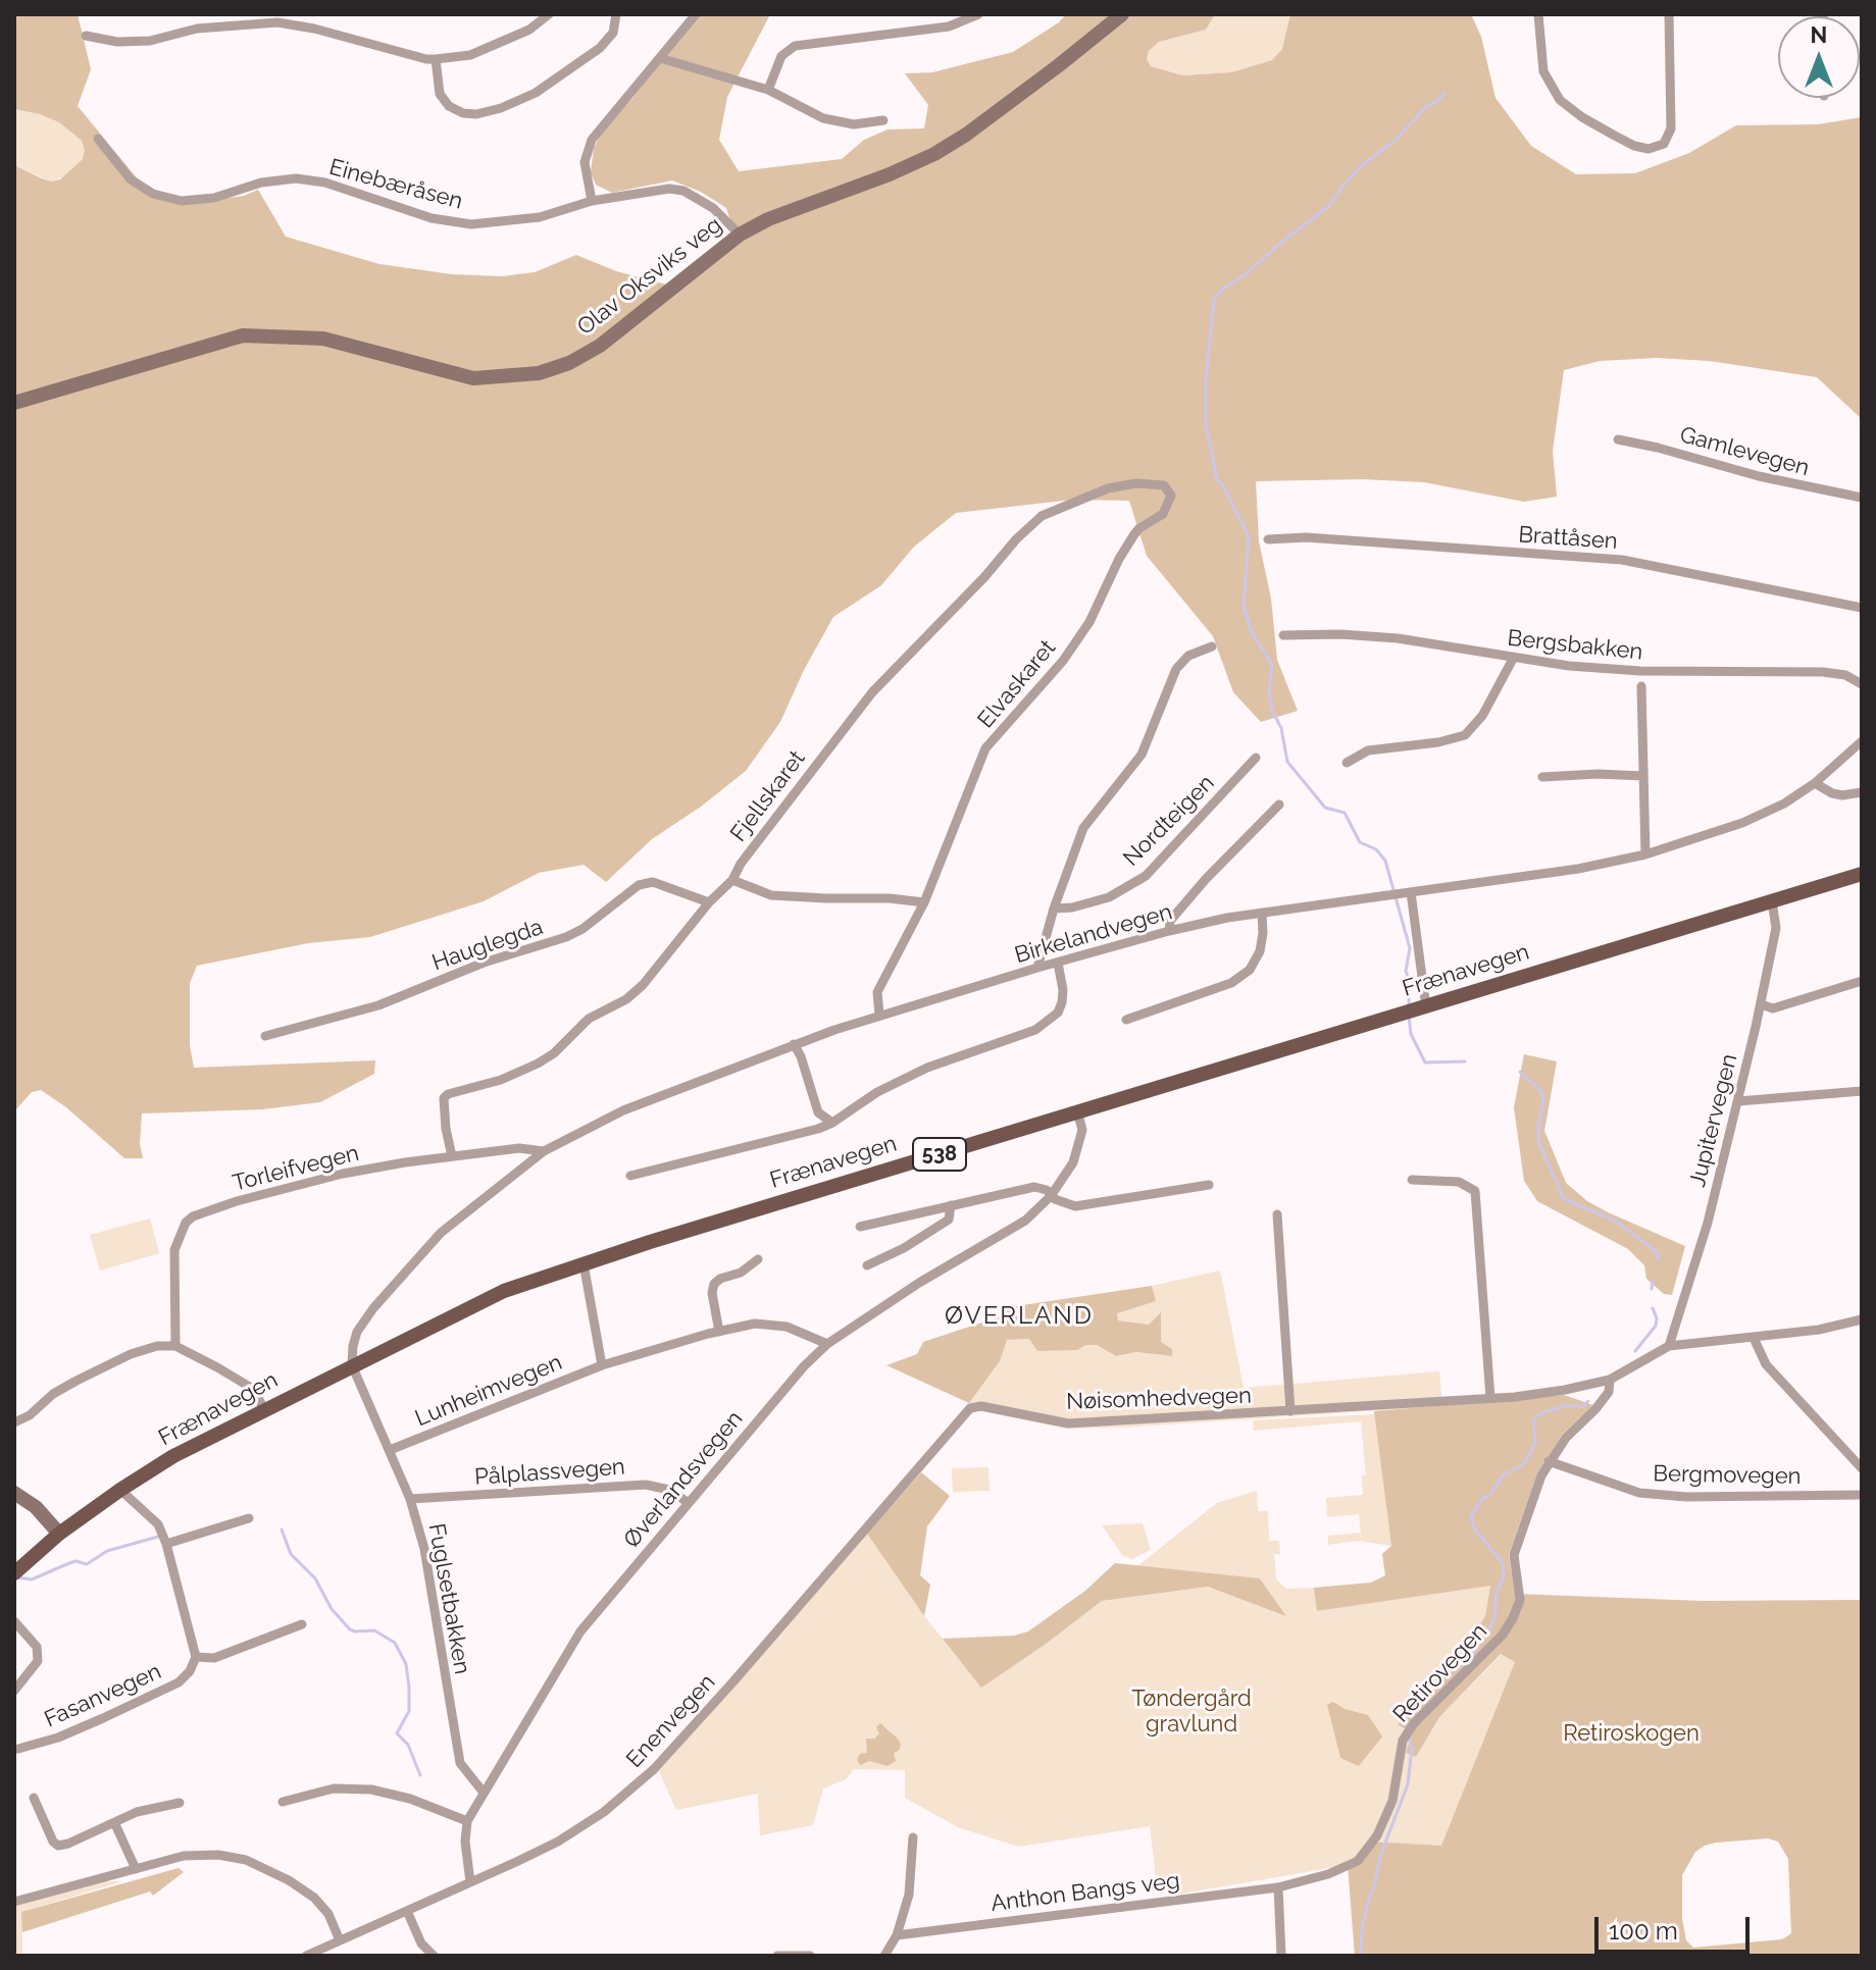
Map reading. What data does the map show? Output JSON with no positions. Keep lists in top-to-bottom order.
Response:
{
  "streets": {
    "main road": ["Frænavegen", "538"],
    "street": [
      "Einebæråsen",
      "Olav Oksviks veg",
      "Gamlevegen",
      "Brattåsen",
      "Bergsbakken",
      "Elvaskaret",
      "Fjellskaret",
      "Nordteigen",
      "Birkelandvegen",
      "Hauglegda",
      "Jupitervegen",
      "Torleifvegen",
      "Lunheimvegen",
      "Nøisomhedvegen",
      "Pålplassvegen",
      "Bergmovegen",
      "Øverlandsvegen",
      "Fuglsetbakken",
      "Retirovegen",
      "Fasanvegen",
      "Enenvegen",
      "Anthon Bangs veg"
    ]
  },
  "crossings": [
    ["Einebæråsen", "Olav Oksviks veg"],
    ["Elvaskaret", "Fjellskaret"],
    ["Elvaskaret", "Birkelandvegen"],
    ["Fjellskaret", "Hauglegda"],
    ["Fjellskaret", "Torleifvegen"],
    ["Birkelandvegen", "Frænavegen"],
    ["Birkelandvegen", "Torleifvegen"],
    ["Birkelandvegen", "Fuglsetbakken"],
    ["Frænavegen", "Jupitervegen"],
    ["Frænavegen", "Øverlandsvegen"],
    ["Frænavegen", "Fuglsetbakken"],
    ["Jupitervegen", "Nøisomhedvegen"],
    ["Lunheimvegen", "Øverlandsvegen"],
    ["Lunheimvegen", "Fuglsetbakken"],
    ["Nøisomhedvegen", "Retirovegen"],
    ["Nøisomhedvegen", "Enenvegen"],
    ["Pålplassvegen", "Øverlandsvegen"],
    ["Pålplassvegen", "Fuglsetbakken"],
    ["Bergmovegen", "Retirovegen"],
    ["Øverlandsvegen", "Fuglsetbakken"],
    ["Retirovegen", "Anthon Bangs veg"]
  ],
  "districts": ["ØVERLAND"],
  "parks": ["Tøndergård gravlund", "Retiroskogen"],
  "scale_bar": "100 m",
  "north": "top"
}
